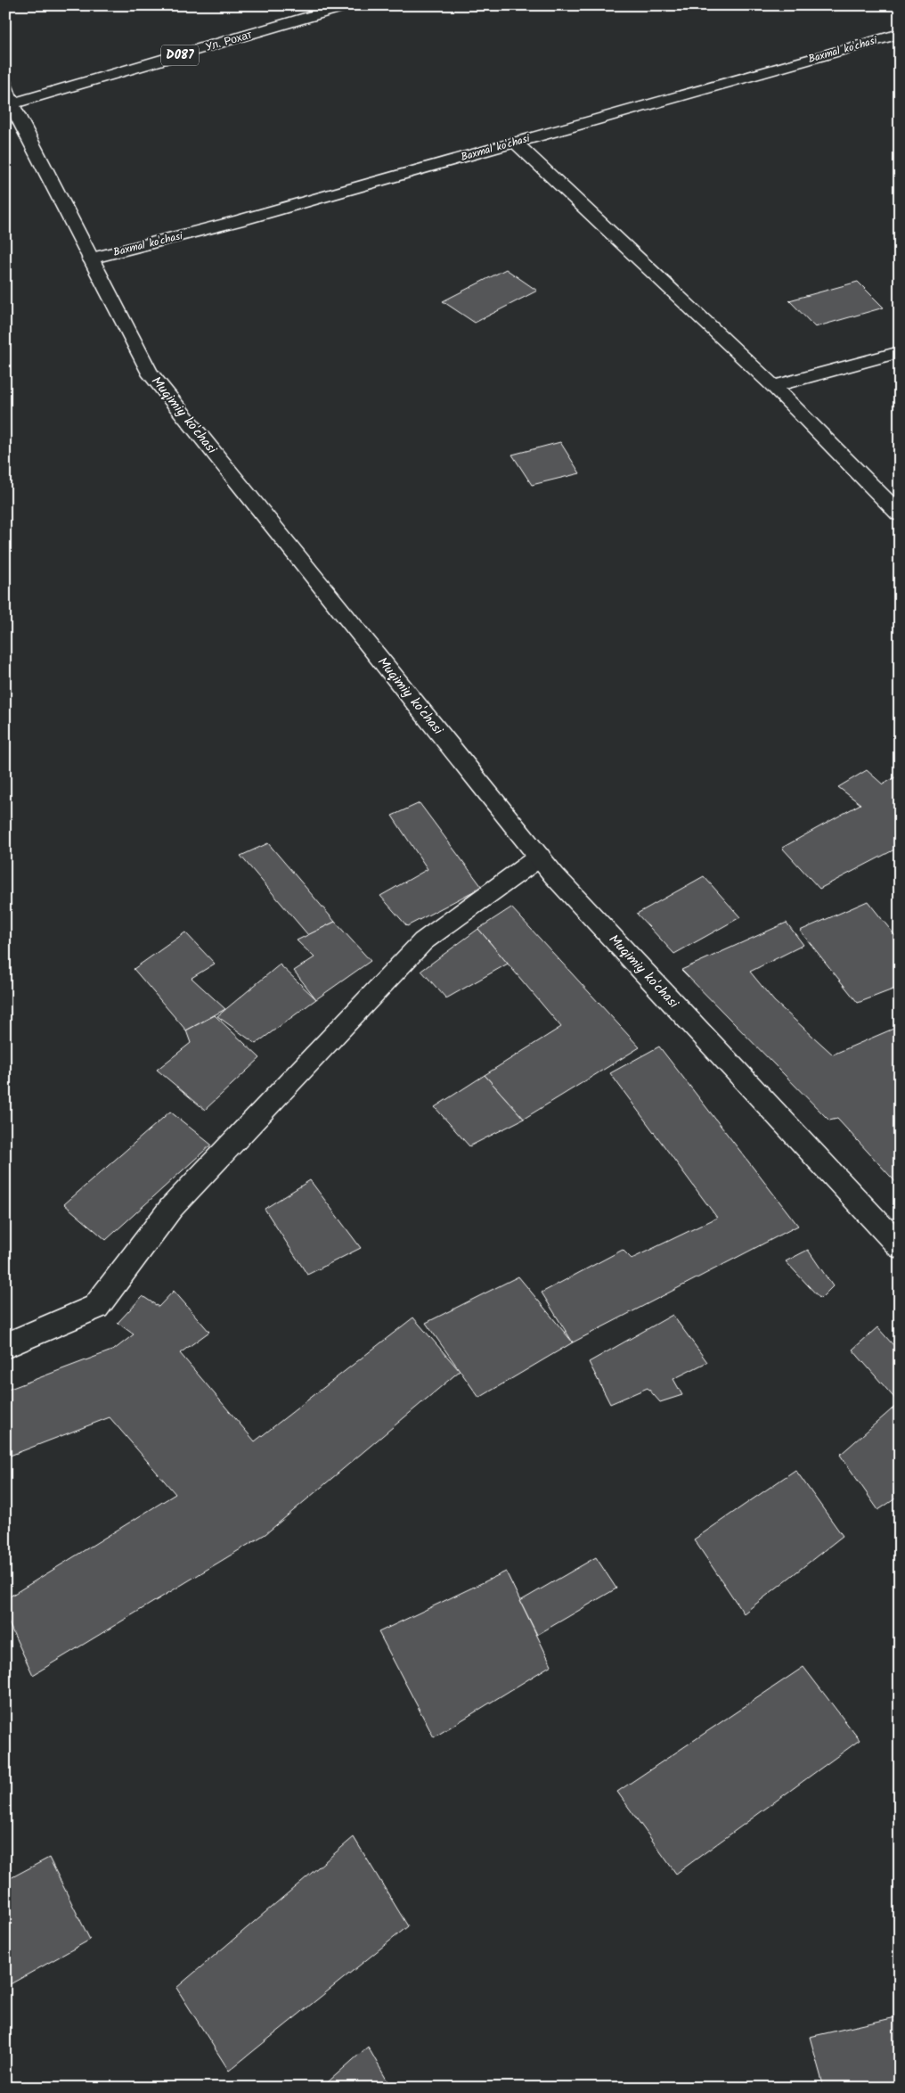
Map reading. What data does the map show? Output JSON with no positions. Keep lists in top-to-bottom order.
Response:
{
  "streets": {
    "street": [
      "Ул. Рохат",
      "Baxmal ko'chasi",
      "D087",
      "Muqimiy ko'chasi"
    ]
  },
  "crossings": [
    ["Ул. Рохат", "Muqimiy ko'chasi"],
    ["Baxmal ko'chasi", "Muqimiy ko'chasi"]
  ]
}
